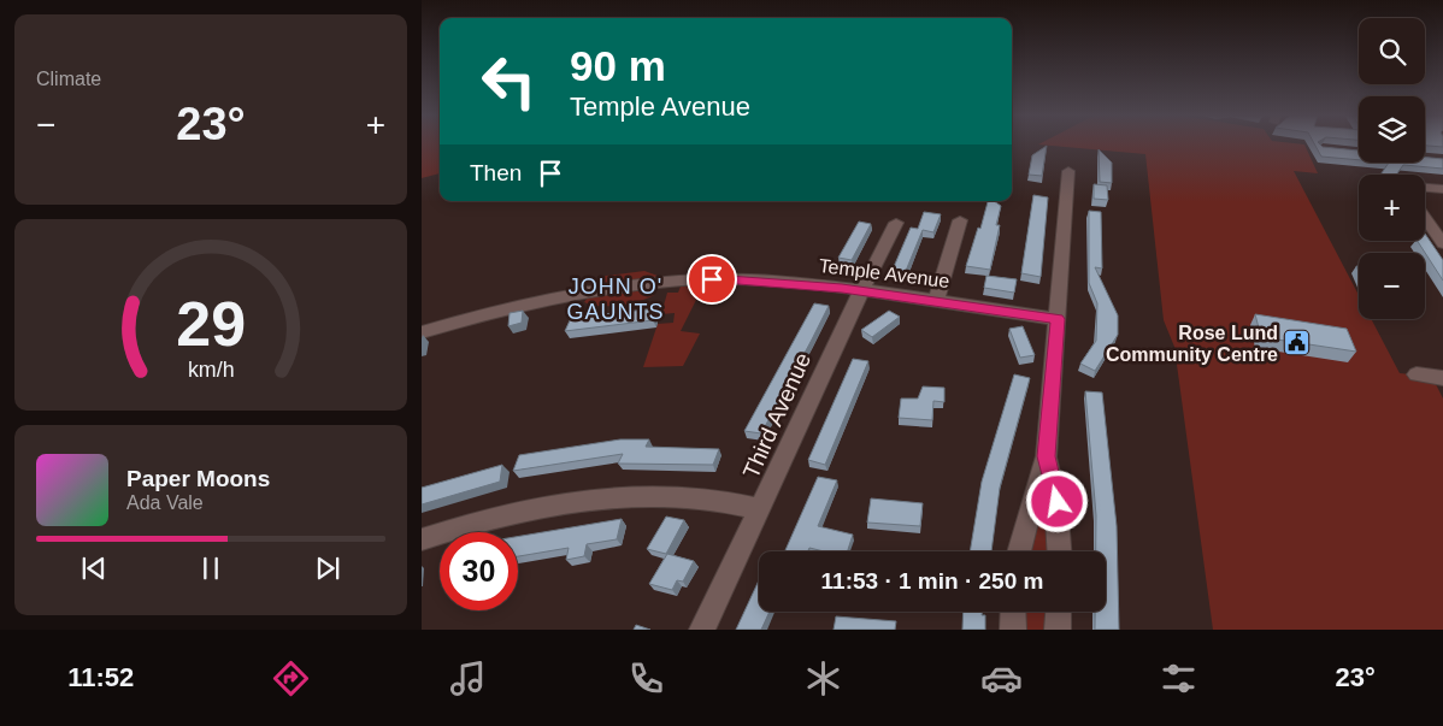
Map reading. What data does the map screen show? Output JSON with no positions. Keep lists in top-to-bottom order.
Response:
{
  "streets": {
    "street": ["Temple Avenue", "Third Avenue"]
  },
  "crossings": [
    ["Temple Avenue", "Third Avenue"]
  ],
  "districts": ["JOHN O' GAUNTS"],
  "places": {
    "public building": ["Rose Lund Community Centre"]
  },
  "page": {
    "tile": "Climate",
    "map_buttons": ["+", "−"],
    "turn": ["90 m", "Temple Avenue"],
    "heat": ["−", "23°", "+"],
    "then": "Then",
    "song": ["Paper Moons", "Ada Vale"],
    "limit": "30",
    "trip": "11:53 · 1 min · 250 m",
    "tabs": ["11:52", "23°"],
    "gauge": ["29", "km/h"]
  }
}
